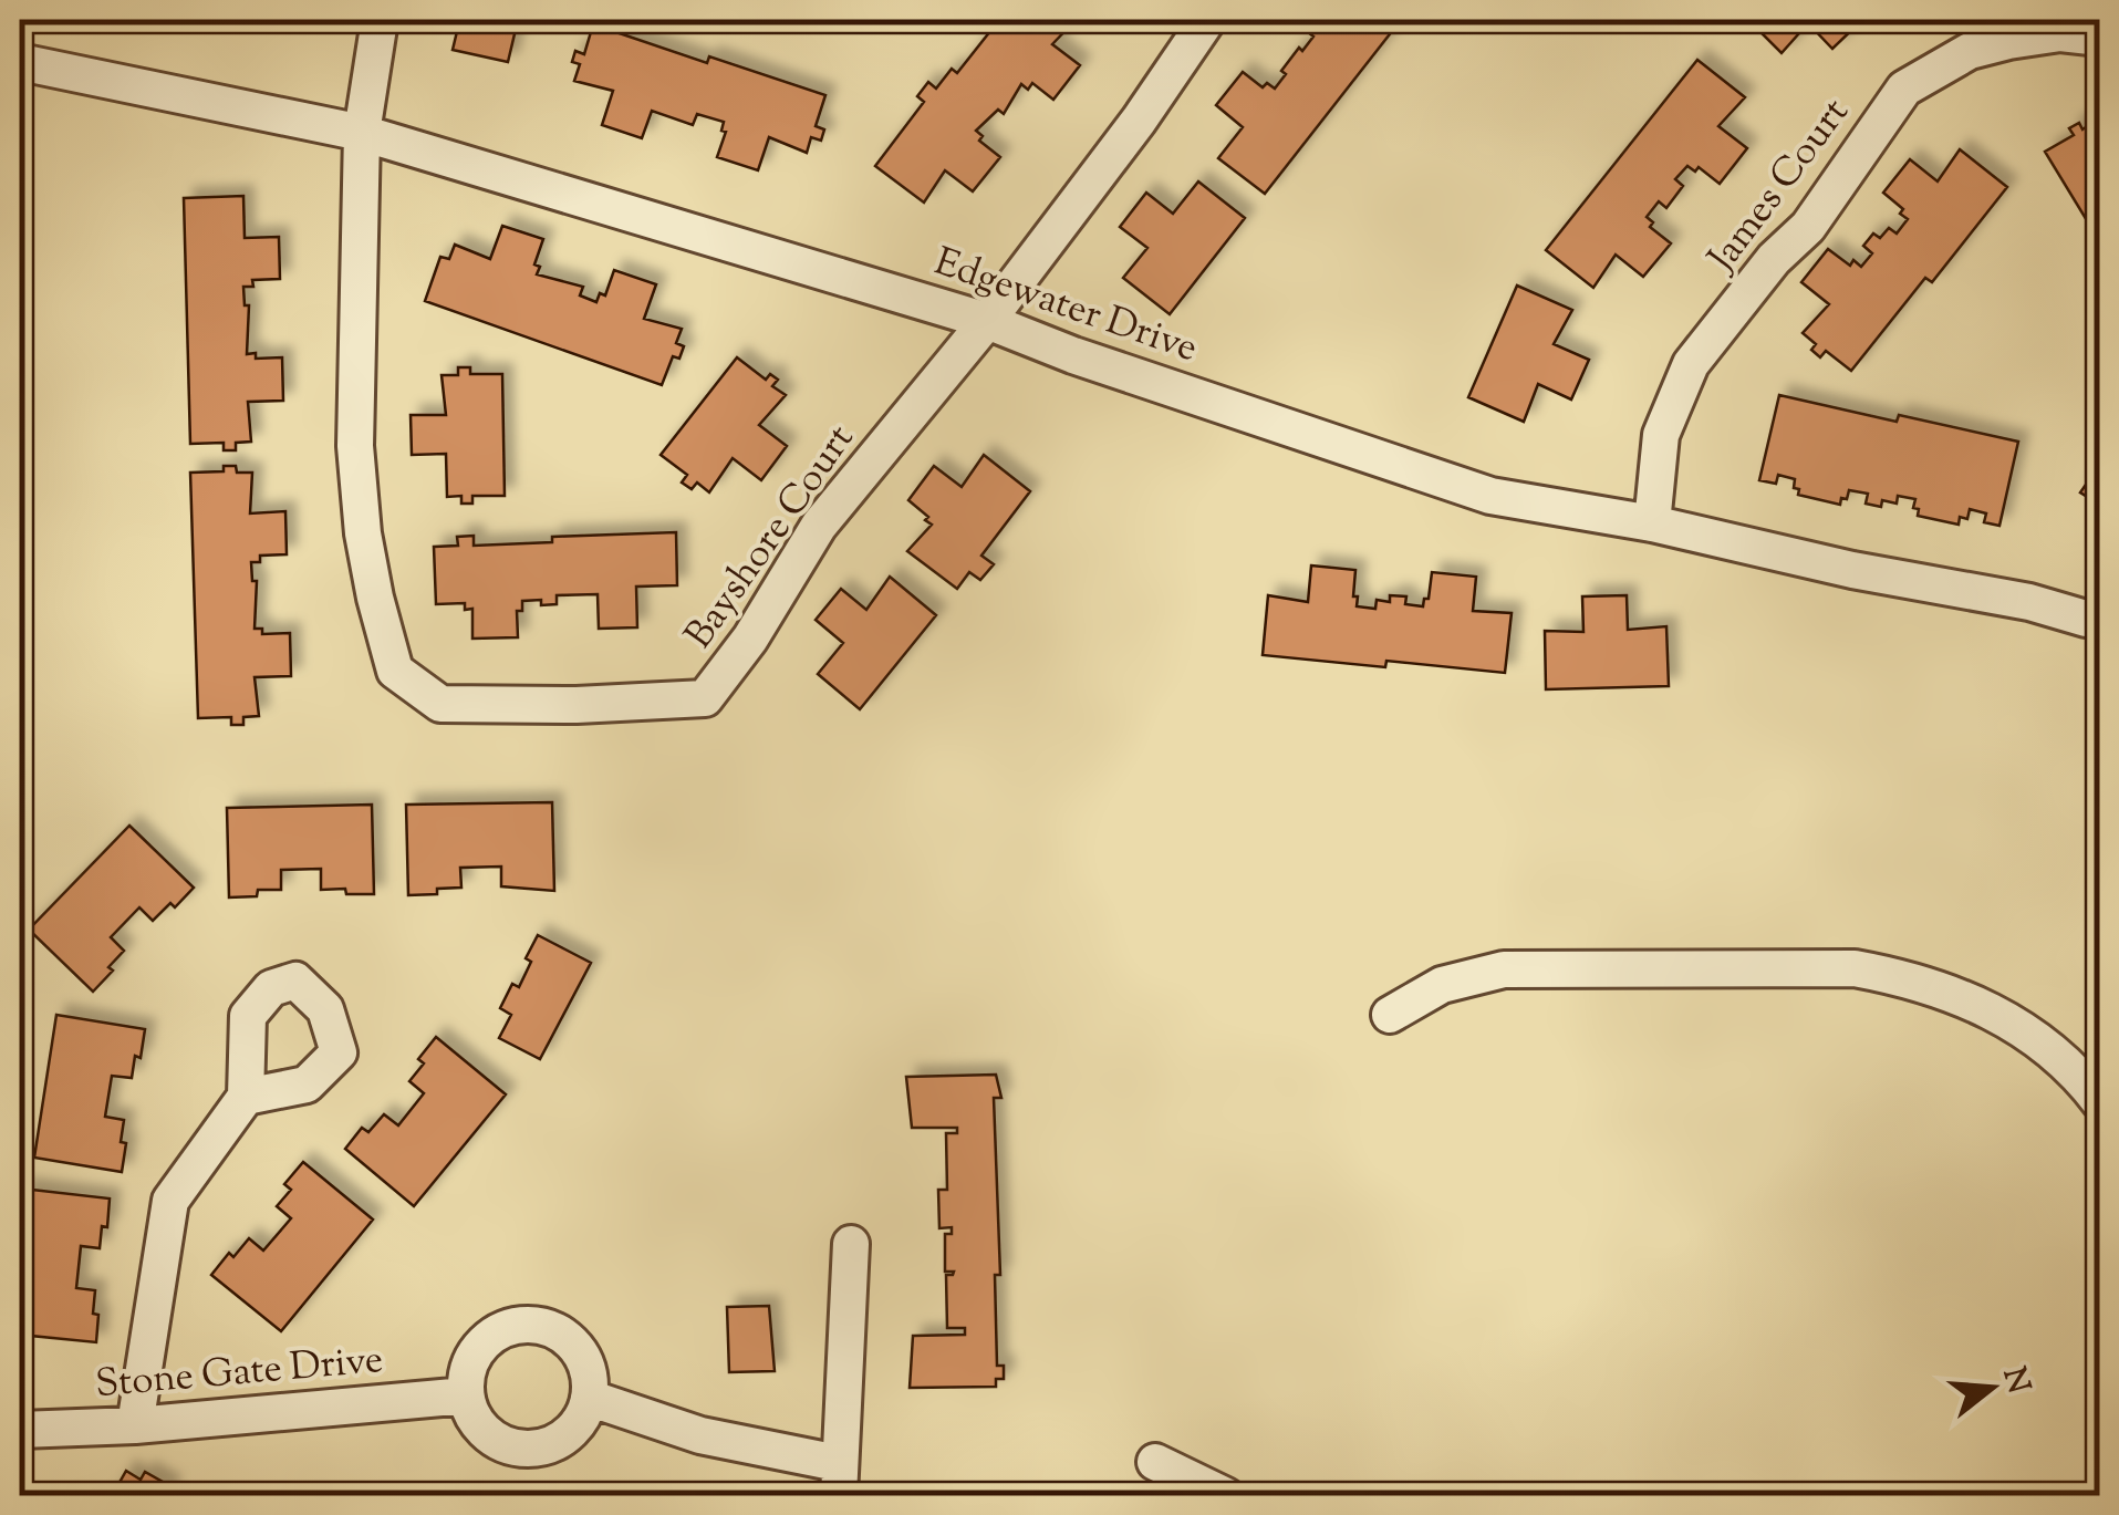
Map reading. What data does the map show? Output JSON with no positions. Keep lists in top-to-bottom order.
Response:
{
  "streets": {
    "street": [
      "James Court",
      "Edgewater Drive",
      "Bayshore Court",
      "Stone Gate Drive"
    ]
  },
  "crossings": [
    ["James Court", "Edgewater Drive"],
    ["Edgewater Drive", "Bayshore Court"]
  ],
  "north": "right"
}
